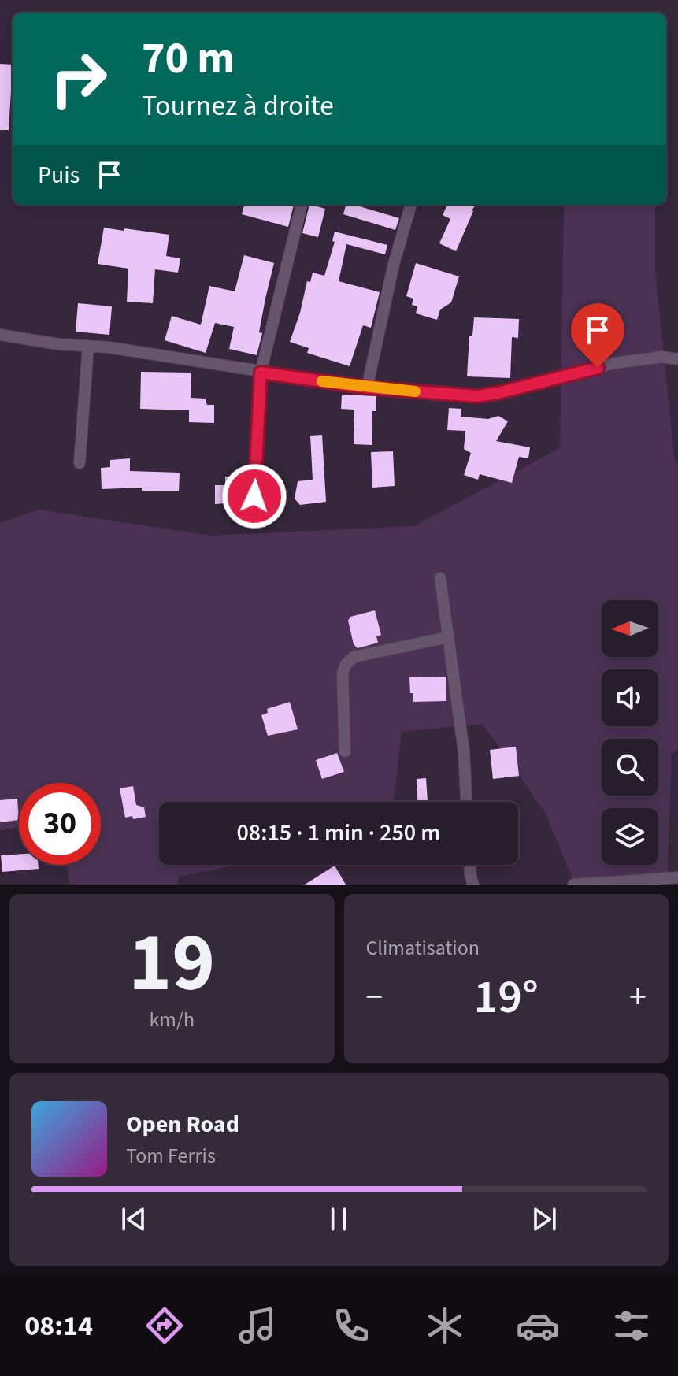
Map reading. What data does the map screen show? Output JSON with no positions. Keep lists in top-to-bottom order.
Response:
{
  "north": "left",
  "page": {
    "turn": ["70 m", "Tournez à droite"],
    "then": "Puis",
    "limit": "30",
    "trip": "08:15 · 1 min · 250 m",
    "tile": [
      ["19", "km/h"],
      "Climatisation"
    ],
    "heat": ["−", "19°", "+"],
    "song": ["Open Road", "Tom Ferris"],
    "tabs": "08:14"
  }
}
